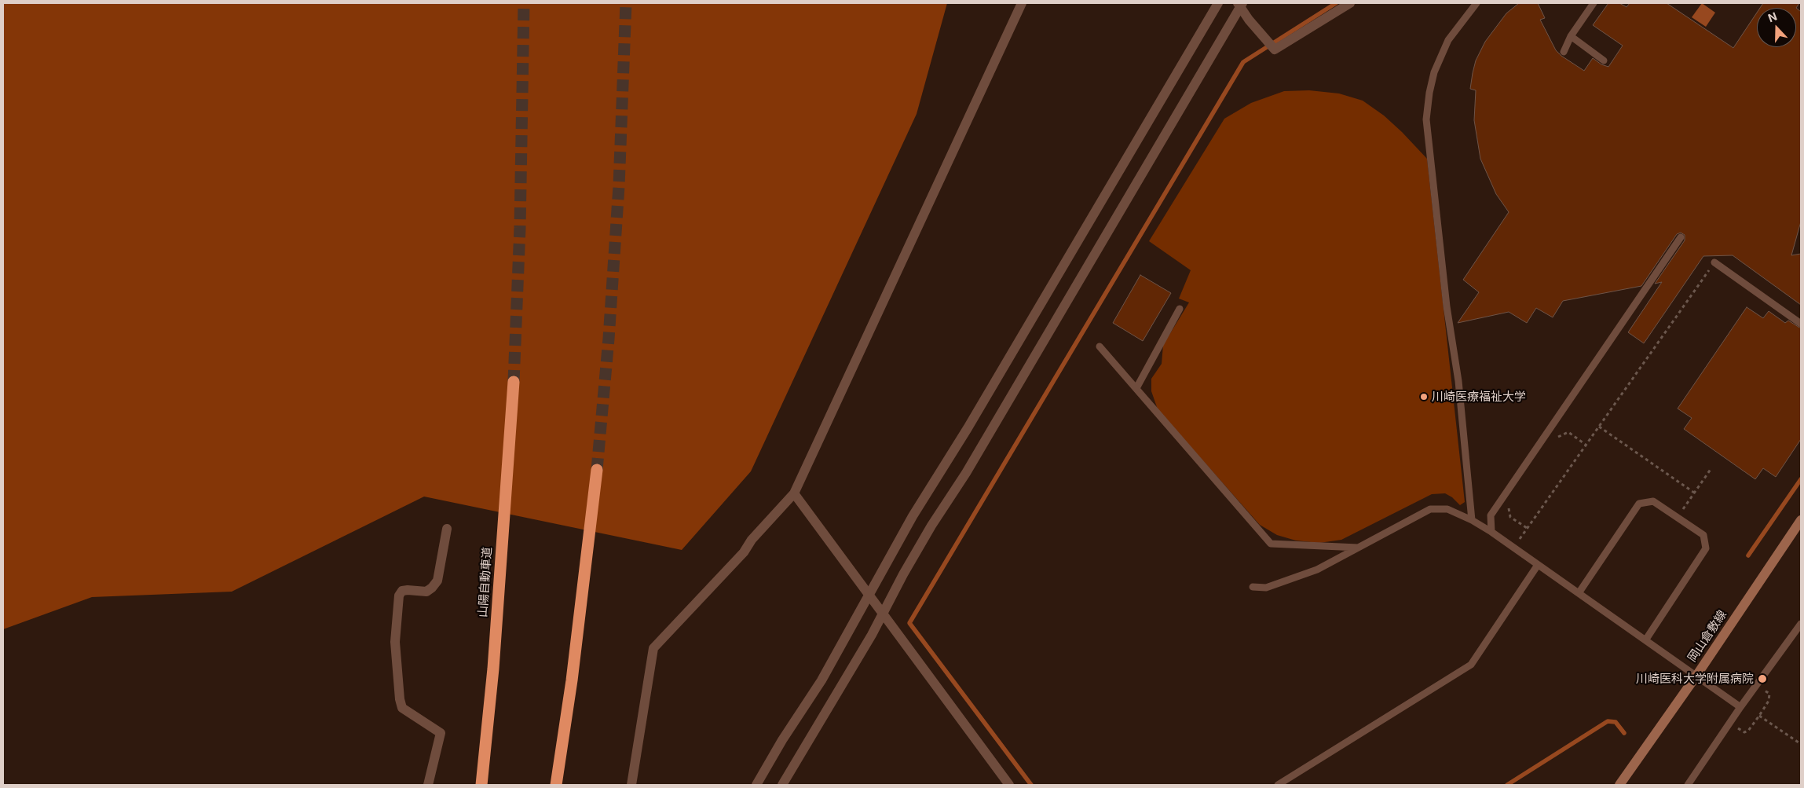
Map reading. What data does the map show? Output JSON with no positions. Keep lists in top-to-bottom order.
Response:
{
  "streets": {
    "highway": ["山陽自動車道"],
    "main road": ["岡山倉敷線"]
  },
  "places": ["川崎医療福祉大学", "川崎医科大学附属病院"],
  "north": "top"
}
